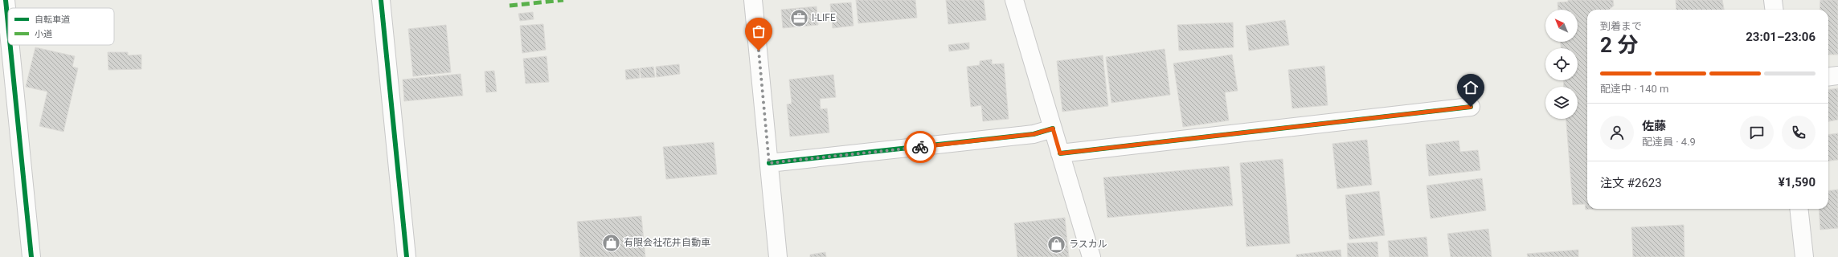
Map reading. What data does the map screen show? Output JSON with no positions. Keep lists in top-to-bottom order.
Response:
{
  "places": {
    "office": ["I-LIFE"],
    "shop": ["有限会社花井自動車", "ラスカル"]
  },
  "legend": ["自転車道", "小道"],
  "north": "top left",
  "page": {
    "heading": ["2 分", "到着まで", "23:01–23:06"],
    "panel": [
      "佐藤",
      "配達員 · 4.9",
      "注文 #2623",
      "¥1,590"
    ],
    "bar": "配達中 · 140 m"
  }
}
